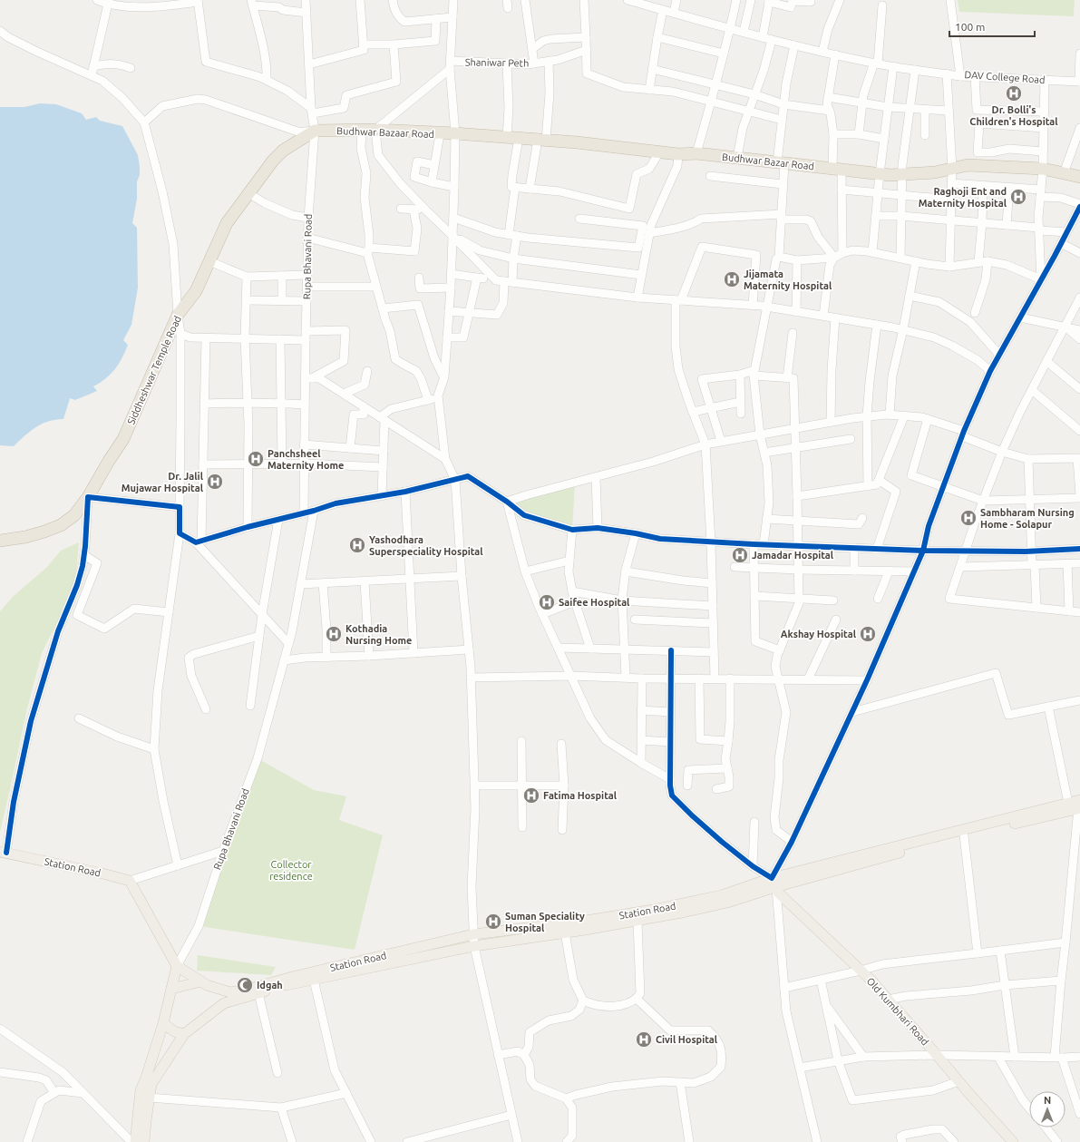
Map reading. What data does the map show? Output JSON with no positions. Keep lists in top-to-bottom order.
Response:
{
  "streets": {
    "highway": ["Budhwar Bazaar Road", "Budhwar Bazar Road", "Siddheshwar Temple Road"],
    "main road": ["Rupa Bhavani Road", "Station Road", "Old Kumbhari Road"],
    "street": ["Shaniwar Peth", "DAV College Road"]
  },
  "crossings": [
    ["Budhwar Bazaar Road", "Budhwar Bazar Road"],
    ["Budhwar Bazaar Road", "Rupa Bhavani Road"],
    ["Budhwar Bazaar Road", "Siddheshwar Temple Road"],
    ["Rupa Bhavani Road", "Siddheshwar Temple Road"],
    ["Rupa Bhavani Road", "Station Road"],
    ["Station Road", "Old Kumbhari Road"]
  ],
  "parks": ["Collector residence"],
  "places": {
    "hospital": [
      "Dr. Bolli's Children's Hospital",
      "Raghoji Ent and Maternity Hospital",
      "Jijamata Maternity Hospital",
      "Panchsheel Maternity Home",
      "Dr. Jalil Mujawar Hospital",
      "Sambharam Nursing Home - Solapur",
      "Yashodhara Superspeciality Hospital",
      "Jamadar Hospital",
      "Saifee Hospital",
      "Kothadia Nursing Home",
      "Akshay Hospital",
      "Fatima Hospital",
      "Suman Speciality Hospital",
      "Civil Hospital"
    ],
    "mosque": ["Idgah"]
  },
  "scale_bar": "100 m",
  "north": "top"
}
